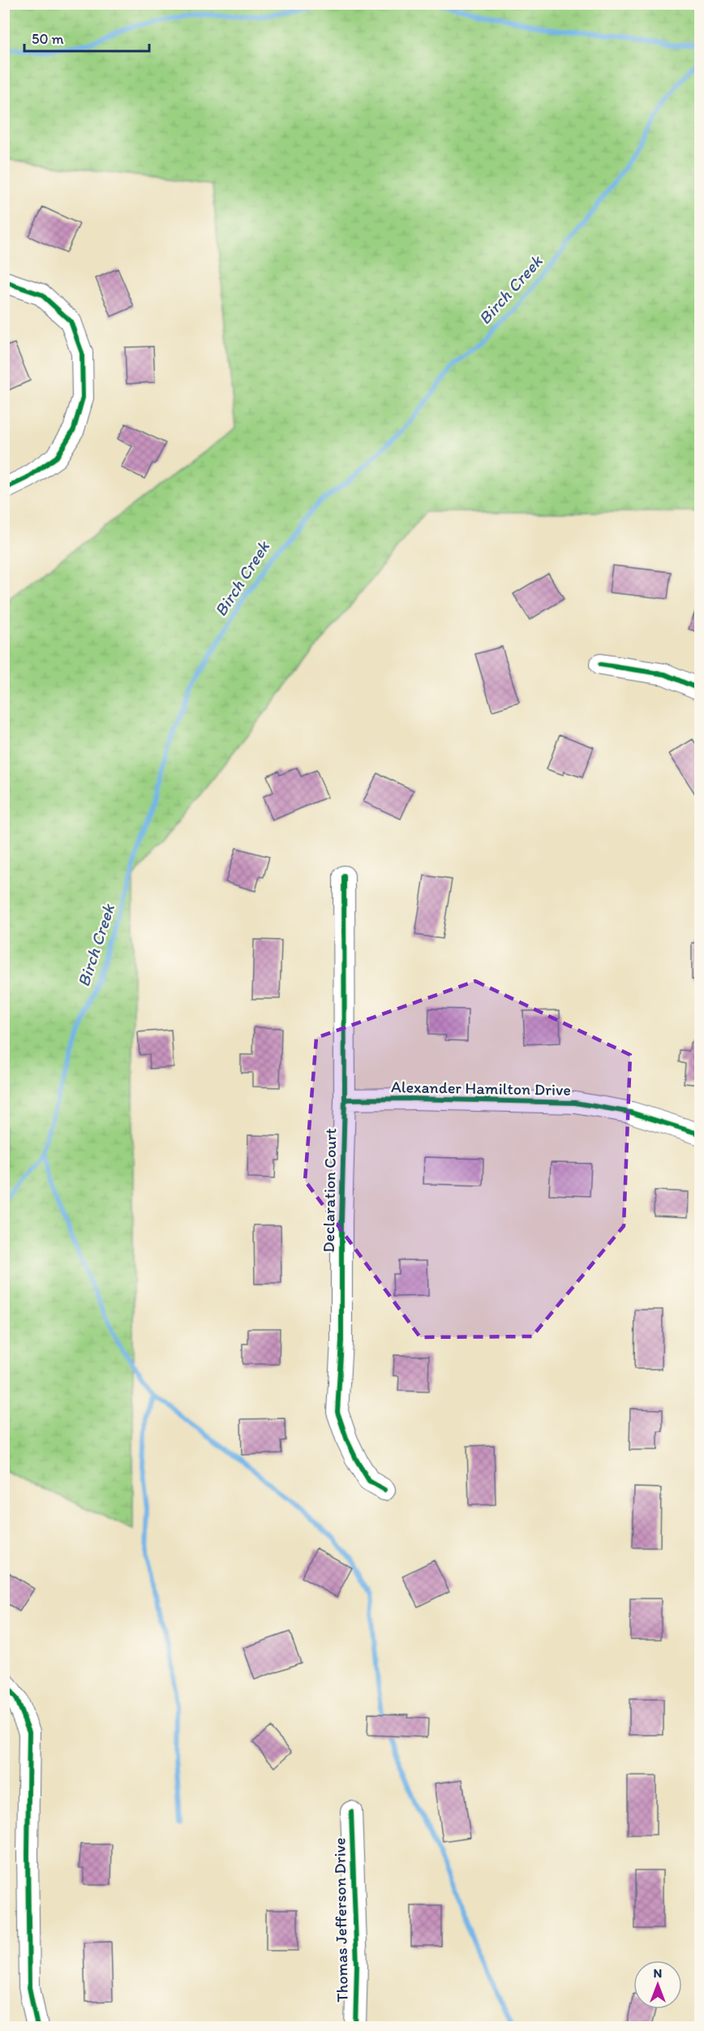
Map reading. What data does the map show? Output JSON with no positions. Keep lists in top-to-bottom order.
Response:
{
  "streets": {
    "street": ["Alexander Hamilton Drive", "Declaration Court", "Thomas Jefferson Drive"]
  },
  "crossings": [
    ["Alexander Hamilton Drive", "Declaration Court"]
  ],
  "water": ["Birch Creek"],
  "scale_bar": "50 m",
  "north": "top"
}
